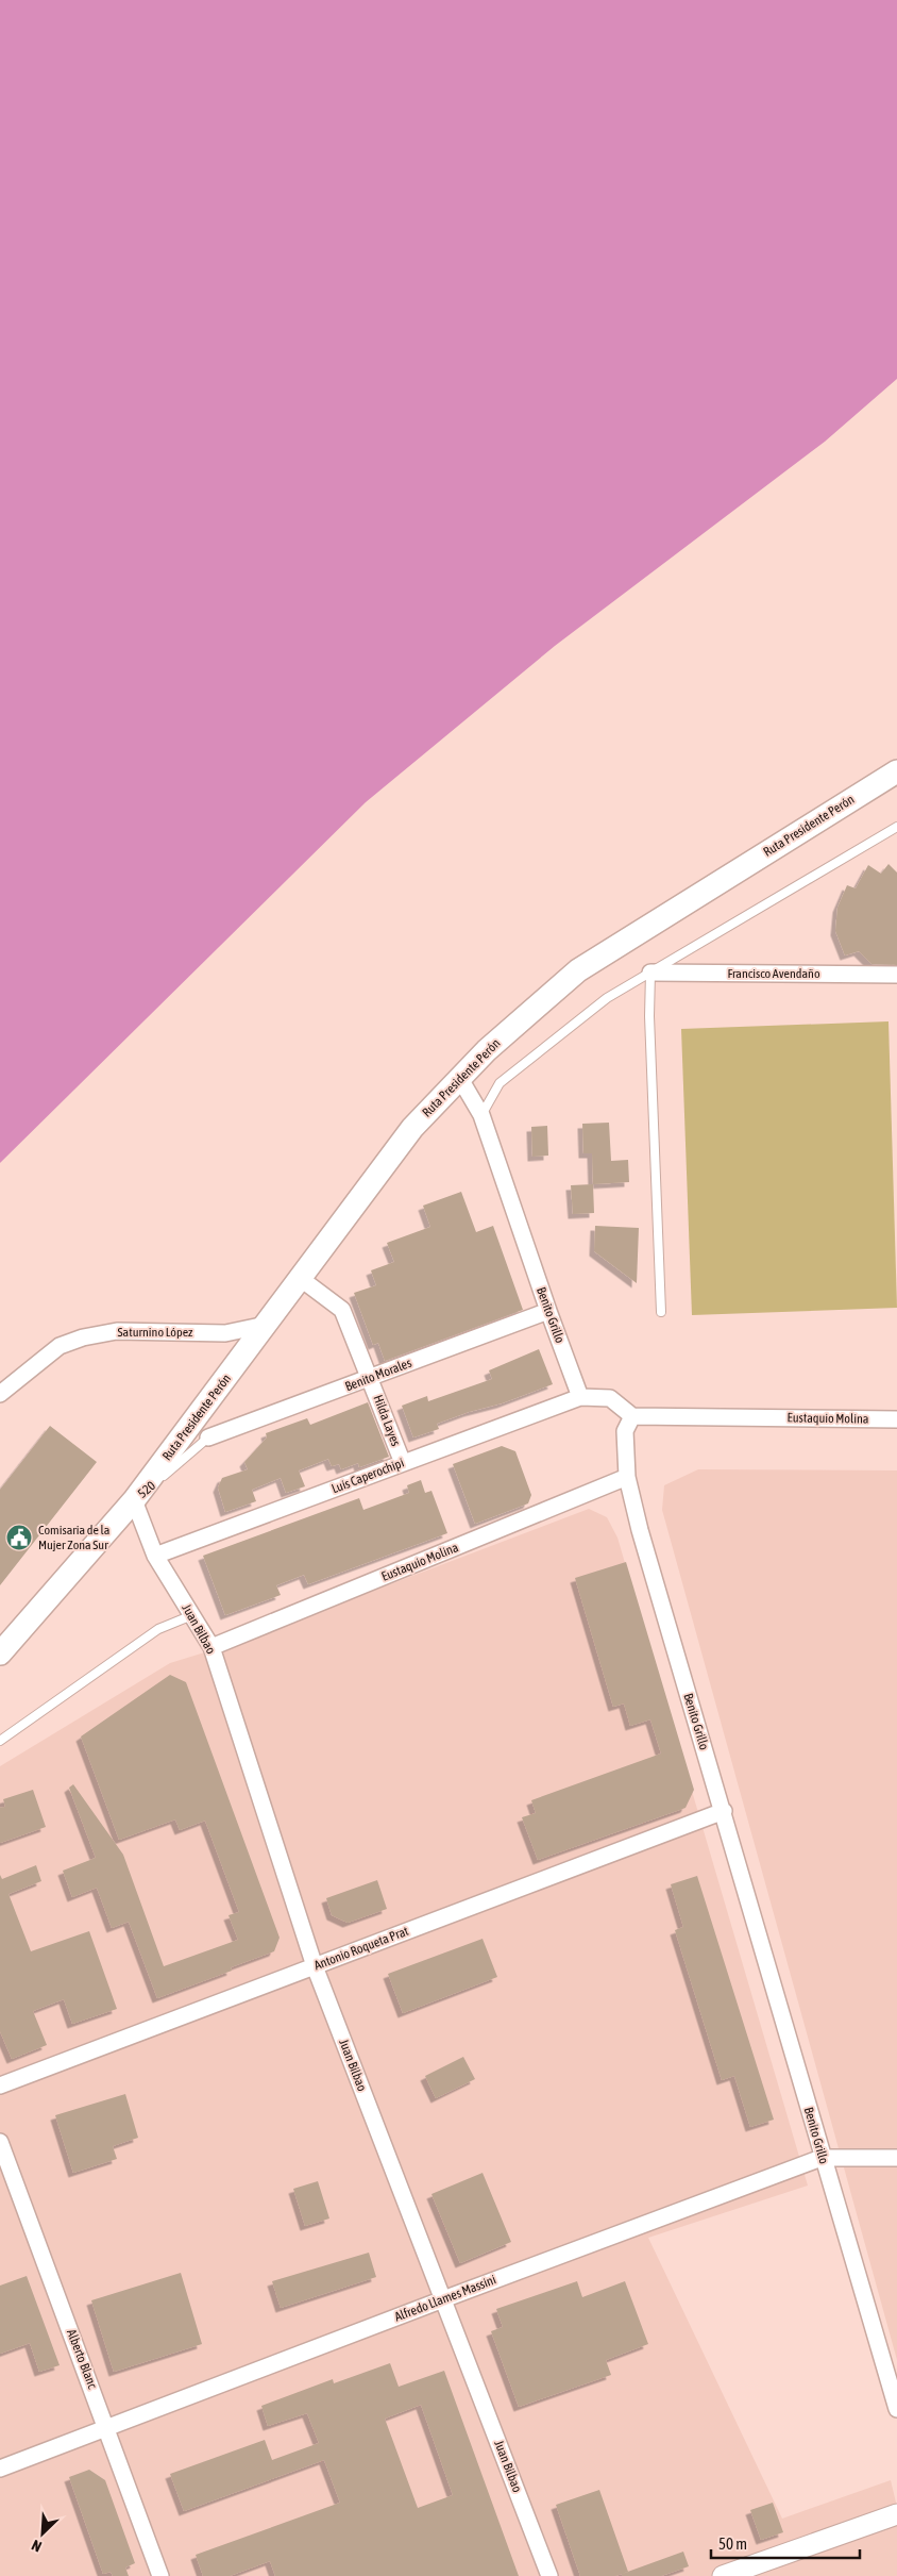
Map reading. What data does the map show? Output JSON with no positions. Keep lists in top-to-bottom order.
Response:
{
  "streets": {
    "main road": ["Ruta Presidente Perón"],
    "street": [
      "Francisco Avendaño",
      "Benito Grillo",
      "Saturnino López",
      "Benito Morales",
      "Eustaquio Molina",
      "Hilda Layes",
      "Luis Caperochipi",
      "Juan Bilbao",
      "Antonio Roqueta Prat",
      "Alfredo Llames Massini",
      "Alberto Blanc"
    ],
    "lane": ["520"]
  },
  "crossings": [
    ["Ruta Presidente Perón", "Benito Grillo"],
    ["Ruta Presidente Perón", "Saturnino López"],
    ["Ruta Presidente Perón", "Hilda Layes"],
    ["Ruta Presidente Perón", "520"],
    ["Ruta Presidente Perón", "Juan Bilbao"],
    ["Benito Grillo", "Benito Morales"],
    ["Benito Grillo", "Eustaquio Molina"],
    ["Benito Grillo", "Luis Caperochipi"],
    ["Benito Grillo", "Antonio Roqueta Prat"],
    ["Benito Grillo", "Alfredo Llames Massini"],
    ["Benito Morales", "Hilda Layes"],
    ["Benito Morales", "520"],
    ["Eustaquio Molina", "Juan Bilbao"],
    ["Hilda Layes", "Luis Caperochipi"],
    ["Luis Caperochipi", "Juan Bilbao"],
    ["520", "Juan Bilbao"],
    ["Juan Bilbao", "Antonio Roqueta Prat"],
    ["Juan Bilbao", "Alfredo Llames Massini"],
    ["Alfredo Llames Massini", "Alberto Blanc"]
  ],
  "places": {
    "public building": ["Comisaria de la Mujer Zona Sur"]
  },
  "scale_bar": "50 m",
  "north": "bottom left"
}
